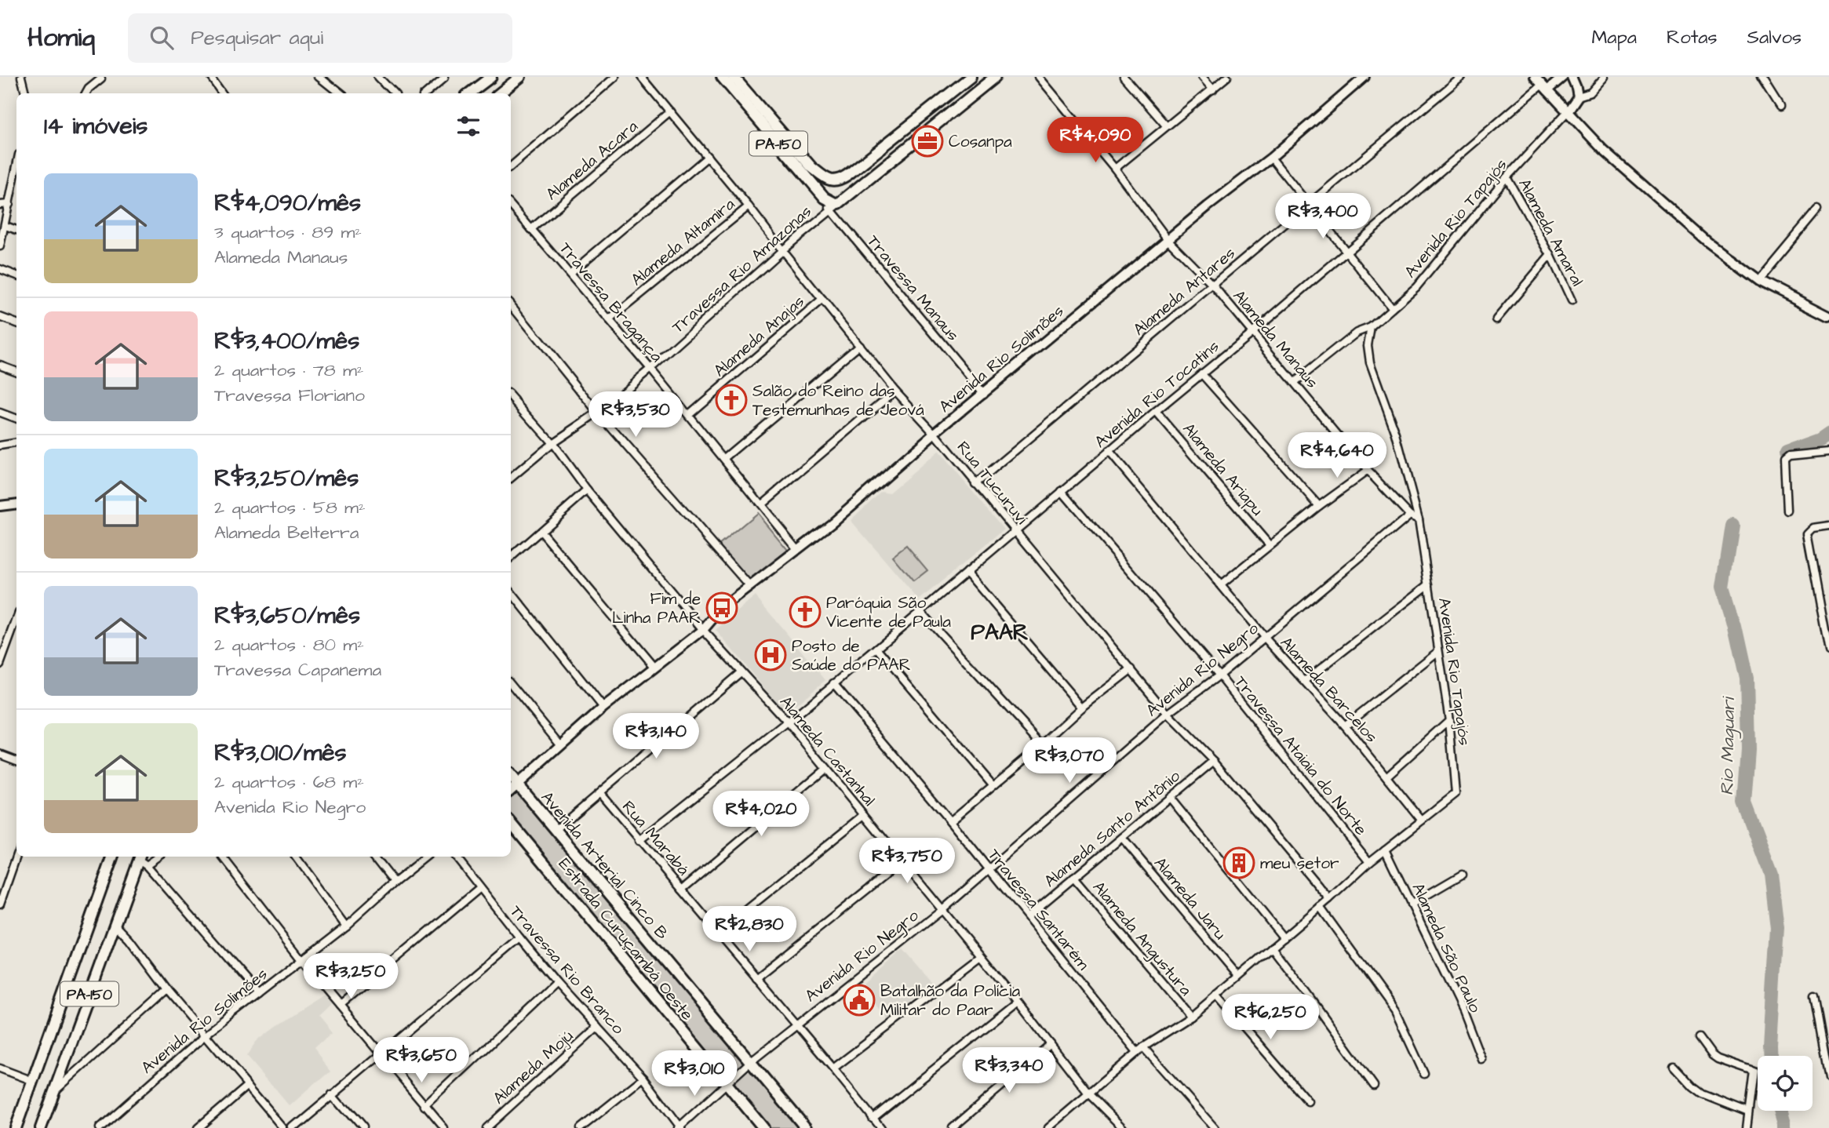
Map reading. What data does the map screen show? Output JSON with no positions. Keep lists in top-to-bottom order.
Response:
{
  "streets": {
    "main road": [
      "PA-150",
      "Avenida Rio Solimões",
      "Avenida Arterial Cinco B",
      "Estrada Curuçambá Oeste"
    ],
    "street": [
      "Alameda Acara",
      "Avenida Rio Tapajós",
      "Alameda Amaral",
      "Alameda Altamira",
      "Travessa Rio Amazonas",
      "Travessa Manaus",
      "Alameda Antares",
      "Travessa Bragança",
      "Alameda Anajas",
      "Alameda Manaus",
      "Avenida Rio Tocatins",
      "Alameda Ariapu",
      "Rua Tucuruví",
      "Avenida Rio Negro",
      "Alameda Barcelos",
      "Alameda Castanhal",
      "Travessa Ataiaia do Norte",
      "Alameda Santo Antônio",
      "Rua Marabá",
      "Alameda Jaru",
      "Travessa Santarém",
      "Alameda Angustura",
      "Alameda São Paulo",
      "Travessa Rio Branco",
      "Alameda Mojú"
    ]
  },
  "crossings": [
    ["PA-150", "Travessa Rio Amazonas"],
    ["PA-150", "Travessa Manaus"],
    ["Alameda Acara", "Travessa Bragança"],
    ["Alameda Acara", "Rua Tucuruví"],
    ["Avenida Rio Tapajós", "Alameda Amaral"],
    ["Avenida Rio Tapajós", "Rua Tucuruví"],
    ["Avenida Rio Tapajós", "Alameda Barcelos"],
    ["Avenida Rio Tapajós", "Alameda Castanhal"],
    ["Avenida Rio Tapajós", "Travessa Ataiaia do Norte"],
    ["Avenida Rio Tapajós", "Alameda Jaru"],
    ["Avenida Rio Tapajós", "Travessa Santarém"],
    ["Avenida Rio Tapajós", "Alameda Angustura"],
    ["Avenida Rio Tapajós", "Alameda São Paulo"],
    ["Alameda Altamira", "Travessa Bragança"],
    ["Alameda Altamira", "Rua Tucuruví"],
    ["Travessa Rio Amazonas", "Travessa Manaus"],
    ["Travessa Rio Amazonas", "Travessa Bragança"],
    ["Travessa Rio Amazonas", "Rua Tucuruví"],
    ["Travessa Rio Amazonas", "Alameda Castanhal"],
    ["Travessa Manaus", "Avenida Rio Solimões"],
    ["Alameda Antares", "Alameda Manaus"],
    ["Alameda Antares", "Rua Tucuruví"],
    ["Travessa Bragança", "Alameda Anajas"],
    ["Travessa Bragança", "Avenida Rio Solimões"],
    ["Alameda Anajas", "Rua Tucuruví"],
    ["Alameda Manaus", "Avenida Rio Solimões"],
    ["Alameda Manaus", "Avenida Rio Tocatins"],
    ["Alameda Manaus", "Avenida Rio Negro"],
    ["Avenida Rio Solimões", "Rua Tucuruví"],
    ["Avenida Rio Solimões", "Alameda Castanhal"],
    ["Avenida Rio Solimões", "Avenida Arterial Cinco B"],
    ["Avenida Rio Tocatins", "Alameda Ariapu"],
    ["Avenida Rio Tocatins", "Rua Tucuruví"],
    ["Avenida Rio Tocatins", "Alameda Barcelos"],
    ["Avenida Rio Tocatins", "Alameda Castanhal"],
    ["Avenida Rio Tocatins", "Travessa Ataiaia do Norte"],
    ["Avenida Rio Tocatins", "Rua Marabá"],
    ["Avenida Rio Tocatins", "Travessa Santarém"],
    ["Rua Tucuruví", "Avenida Rio Negro"],
    ["Rua Tucuruví", "Alameda Santo Antônio"],
    ["Avenida Rio Negro", "Alameda Barcelos"],
    ["Avenida Rio Negro", "Alameda Castanhal"],
    ["Avenida Rio Negro", "Travessa Ataiaia do Norte"],
    ["Avenida Rio Negro", "Rua Marabá"],
    ["Avenida Rio Negro", "Avenida Arterial Cinco B"],
    ["Avenida Rio Negro", "Travessa Santarém"],
    ["Avenida Rio Negro", "Estrada Curuçambá Oeste"],
    ["Avenida Rio Negro", "Travessa Rio Branco"],
    ["Alameda Santo Antônio", "Alameda Jaru"],
    ["Alameda Santo Antônio", "Travessa Santarém"],
    ["Alameda Santo Antônio", "Alameda Angustura"],
    ["Travessa Rio Branco", "Alameda Mojú"]
  ],
  "districts": ["PAAR"],
  "water": ["Rio Maguari"],
  "places": {
    "office": ["Cosanpa"],
    "church": ["Salão do Reino das Testemunhas de Jeová", "Paróquia São Vicente de Paula"],
    "bus stop": ["Fim de Linha PAAR"],
    "hospital": ["Posto de Saúde do PAAR"],
    "building": ["meu setor"],
    "public building": ["Batalhão da Polícia Militar do Paar"]
  },
  "page": {
    "header": "Homiq",
    "search": "Pesquisar aqui",
    "nav": ["Mapa", "Rotas", "Salvos"],
    "heading": "14 imóveis",
    "price": [
      "R$4,090",
      "R$3,400",
      "R$3,530",
      "R$4,640",
      "R$3,140",
      "R$3,070",
      "R$4,020",
      "R$3,750",
      "R$2,830",
      "R$3,250",
      "R$6,250",
      "R$3,650",
      "R$3,340",
      "R$3,010"
    ],
    "list": [
      {
        "name": "R$4,090/mês",
        "note": "3 quartos · 89 m² · Alameda Manaus"
      },
      {
        "name": "R$3,400/mês",
        "note": "2 quartos · 78 m² · Travessa Floriano"
      },
      {
        "name": "R$3,250/mês",
        "note": "2 quartos · 58 m² · Alameda Belterra"
      },
      {
        "name": "R$3,650/mês",
        "note": "2 quartos · 80 m² · Travessa Capanema"
      },
      {
        "name": "R$3,010/mês",
        "note": "2 quartos · 68 m² · Avenida Rio Negro"
      }
    ]
  }
}
